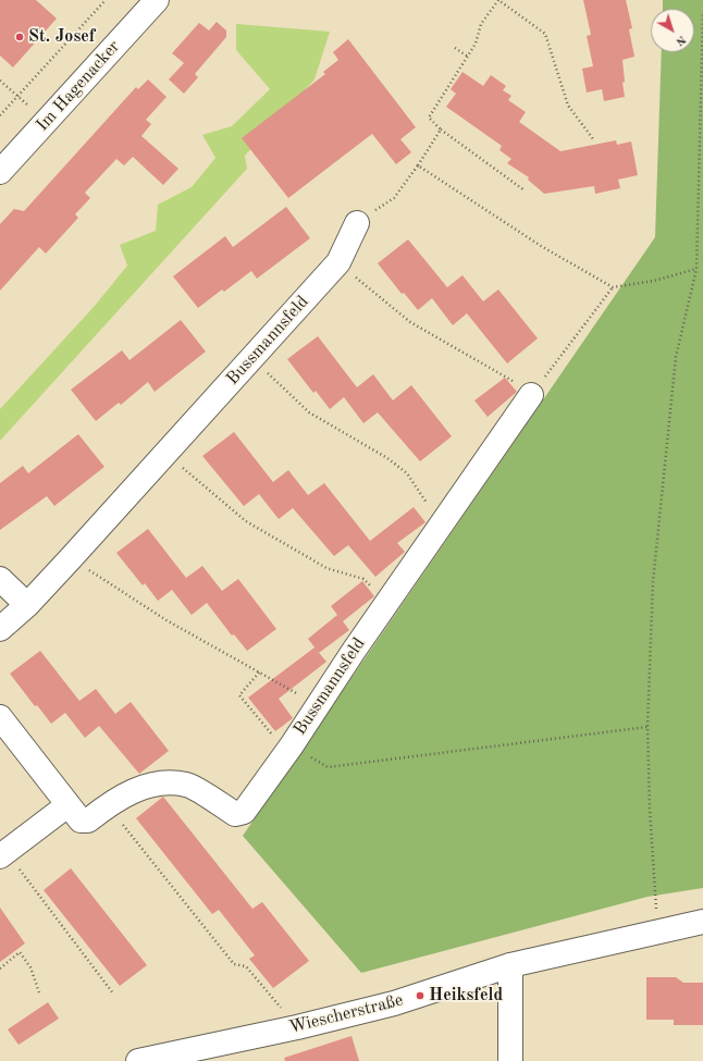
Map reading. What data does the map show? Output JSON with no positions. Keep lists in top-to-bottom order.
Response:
{
  "streets": {
    "street": ["Im Hagenacker", "Bussmannsfeld", "Wiescherstraße"]
  },
  "places": ["St. Josef", "Heiksfeld"],
  "north": "bottom right"
}
